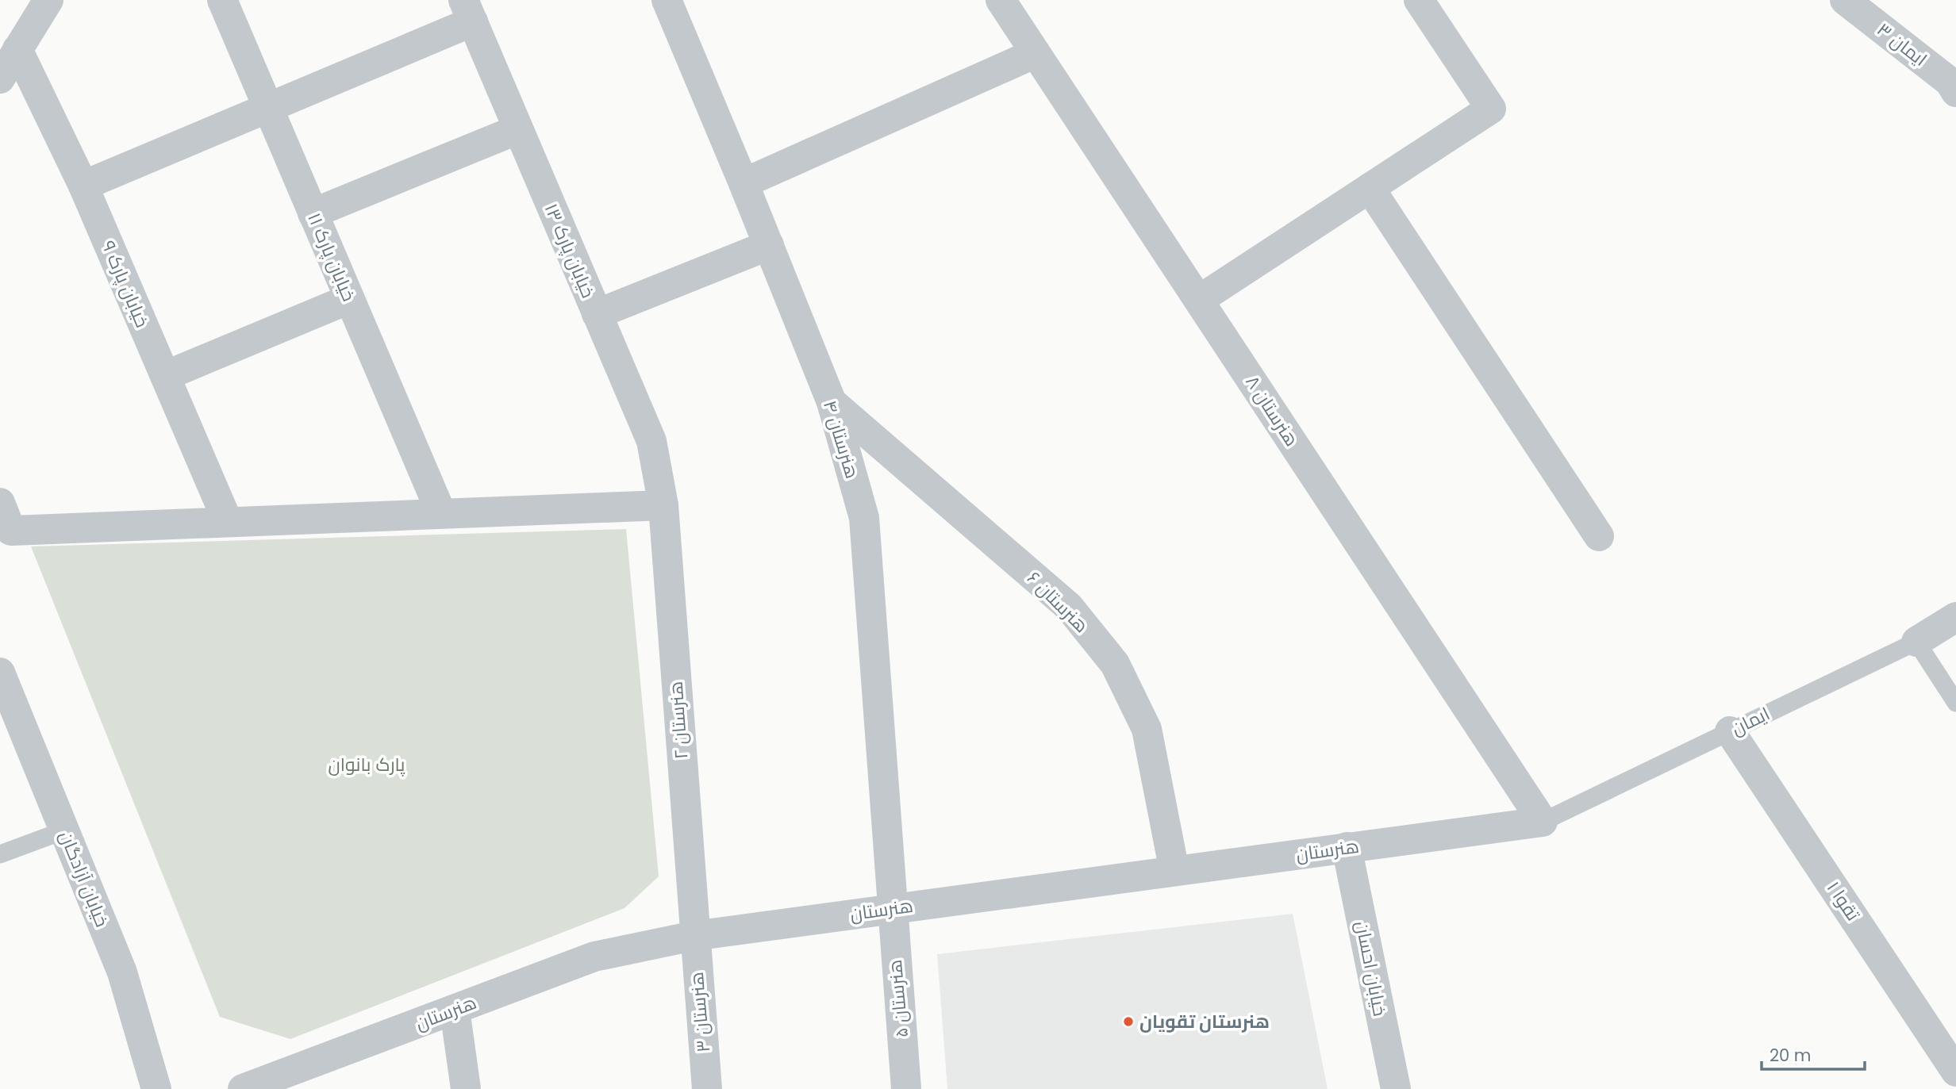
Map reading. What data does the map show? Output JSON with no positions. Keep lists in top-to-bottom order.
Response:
{
  "streets": {
    "street": [
      "ایمان ۳",
      "خیابان پارک ۱۳",
      "خیابان پارک ۱۱",
      "خیابان پارک ۹",
      "هنرستان ۸",
      "هنرستان ۴",
      "هنرستان ۶",
      "هنرستان ۲",
      "ایمان",
      "هنرستان",
      "خیابان آزادگان",
      "تقوا ۱",
      "خیابان احسان",
      "هنرستان ۵",
      "هنرستان ۳"
    ]
  },
  "crossings": [
    ["خیابان پارک ۱۳", "هنرستان ۲"],
    ["هنرستان ۸", "ایمان"],
    ["هنرستان ۸", "هنرستان"],
    ["هنرستان ۴", "هنرستان ۶"],
    ["هنرستان ۴", "هنرستان"],
    ["هنرستان ۴", "هنرستان ۵"],
    ["هنرستان ۶", "هنرستان"],
    ["هنرستان ۲", "هنرستان"],
    ["هنرستان ۲", "هنرستان ۳"],
    ["ایمان", "هنرستان"],
    ["ایمان", "تقوا ۱"],
    ["هنرستان", "خیابان احسان"],
    ["هنرستان", "هنرستان ۵"],
    ["هنرستان", "هنرستان ۳"]
  ],
  "parks": ["پارک بانوان"],
  "places": ["هنرستان تقویان"],
  "scale_bar": "20 m"
}
